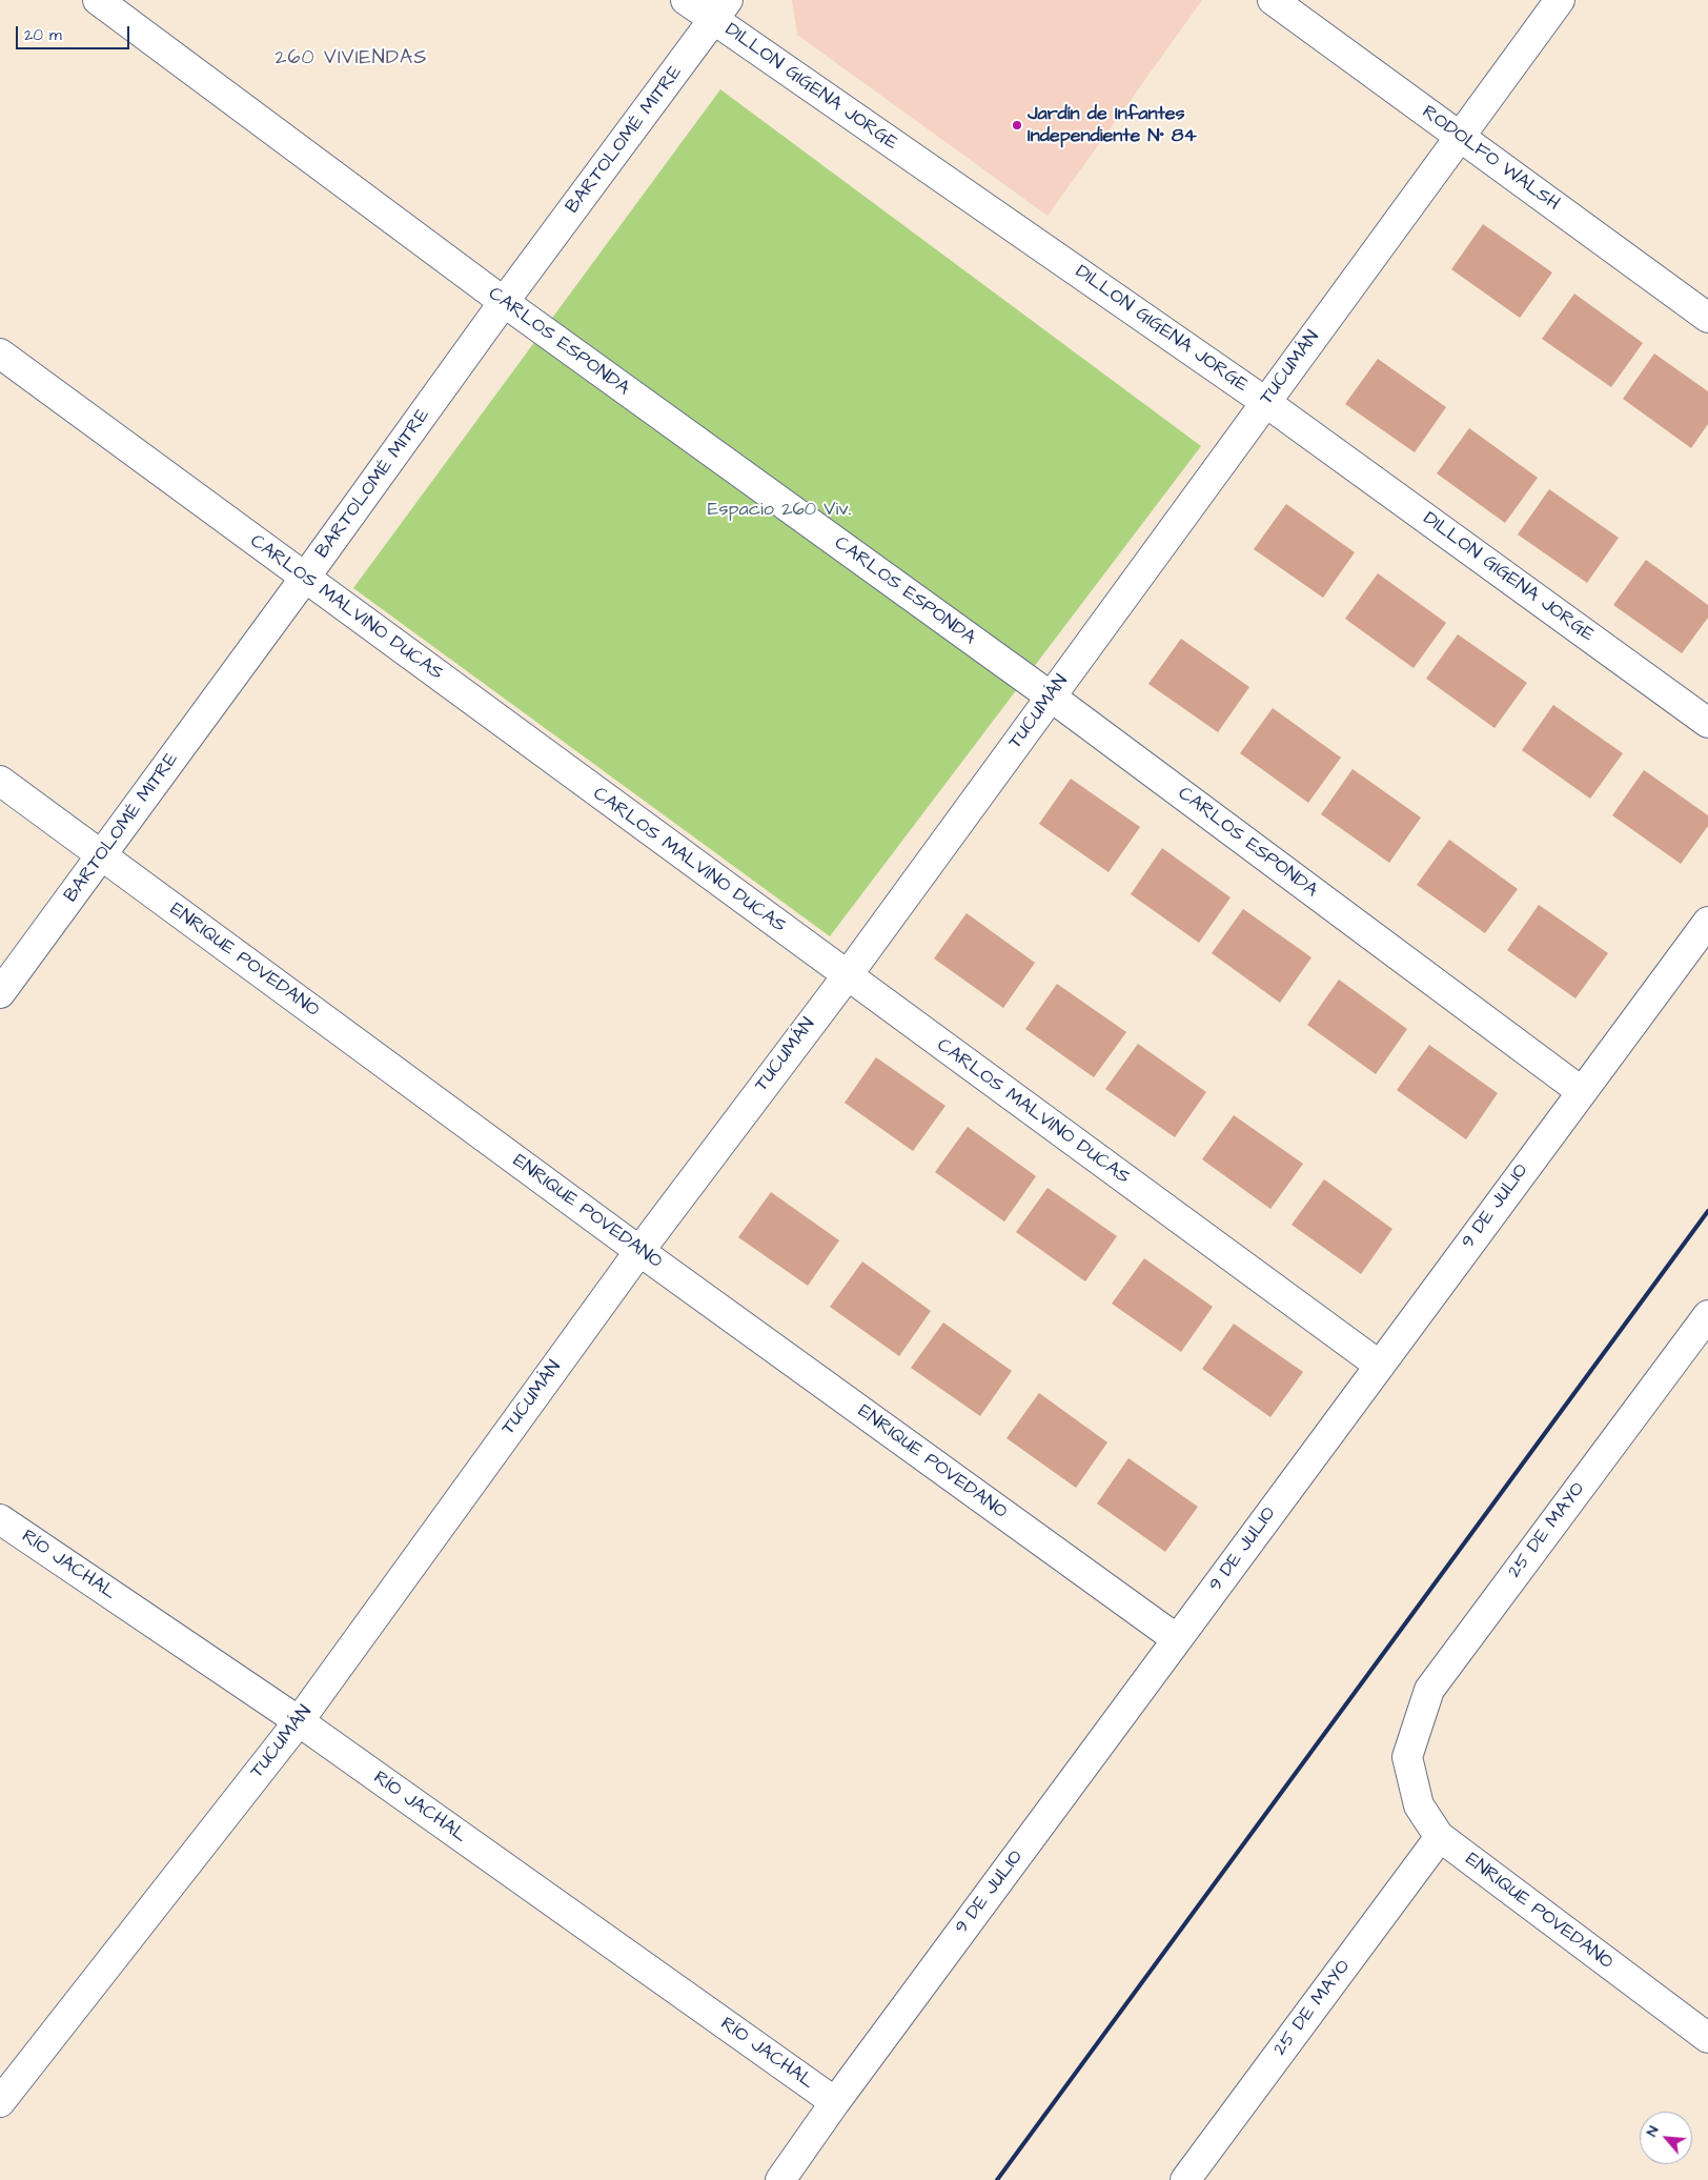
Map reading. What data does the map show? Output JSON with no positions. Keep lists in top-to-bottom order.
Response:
{
  "streets": {
    "street": [
      "DILLON GIGENA JORGE",
      "BARTOLOMÉ MITRE",
      "RODOLFO WALSH",
      "CARLOS ESPONDA",
      "TUCUMÁN",
      "CARLOS MALVINO DUCAS",
      "ENRIQUE POVEDANO",
      "9 DE JULIO",
      "25 DE MAYO",
      "RÍO JACHAL"
    ]
  },
  "crossings": [
    ["DILLON GIGENA JORGE", "BARTOLOMÉ MITRE"],
    ["DILLON GIGENA JORGE", "TUCUMÁN"],
    ["BARTOLOMÉ MITRE", "CARLOS ESPONDA"],
    ["BARTOLOMÉ MITRE", "CARLOS MALVINO DUCAS"],
    ["BARTOLOMÉ MITRE", "ENRIQUE POVEDANO"],
    ["RODOLFO WALSH", "TUCUMÁN"],
    ["CARLOS ESPONDA", "TUCUMÁN"],
    ["CARLOS ESPONDA", "9 DE JULIO"],
    ["TUCUMÁN", "CARLOS MALVINO DUCAS"],
    ["TUCUMÁN", "ENRIQUE POVEDANO"],
    ["TUCUMÁN", "RÍO JACHAL"],
    ["CARLOS MALVINO DUCAS", "9 DE JULIO"],
    ["ENRIQUE POVEDANO", "9 DE JULIO"],
    ["ENRIQUE POVEDANO", "25 DE MAYO"],
    ["9 DE JULIO", "RÍO JACHAL"]
  ],
  "districts": ["260 VIVIENDAS"],
  "parks": ["Espacio 260 Viv."],
  "places": ["Jardín de Infantes Independiente N° 84"],
  "scale_bar": "20 m",
  "north": "top left"
}
